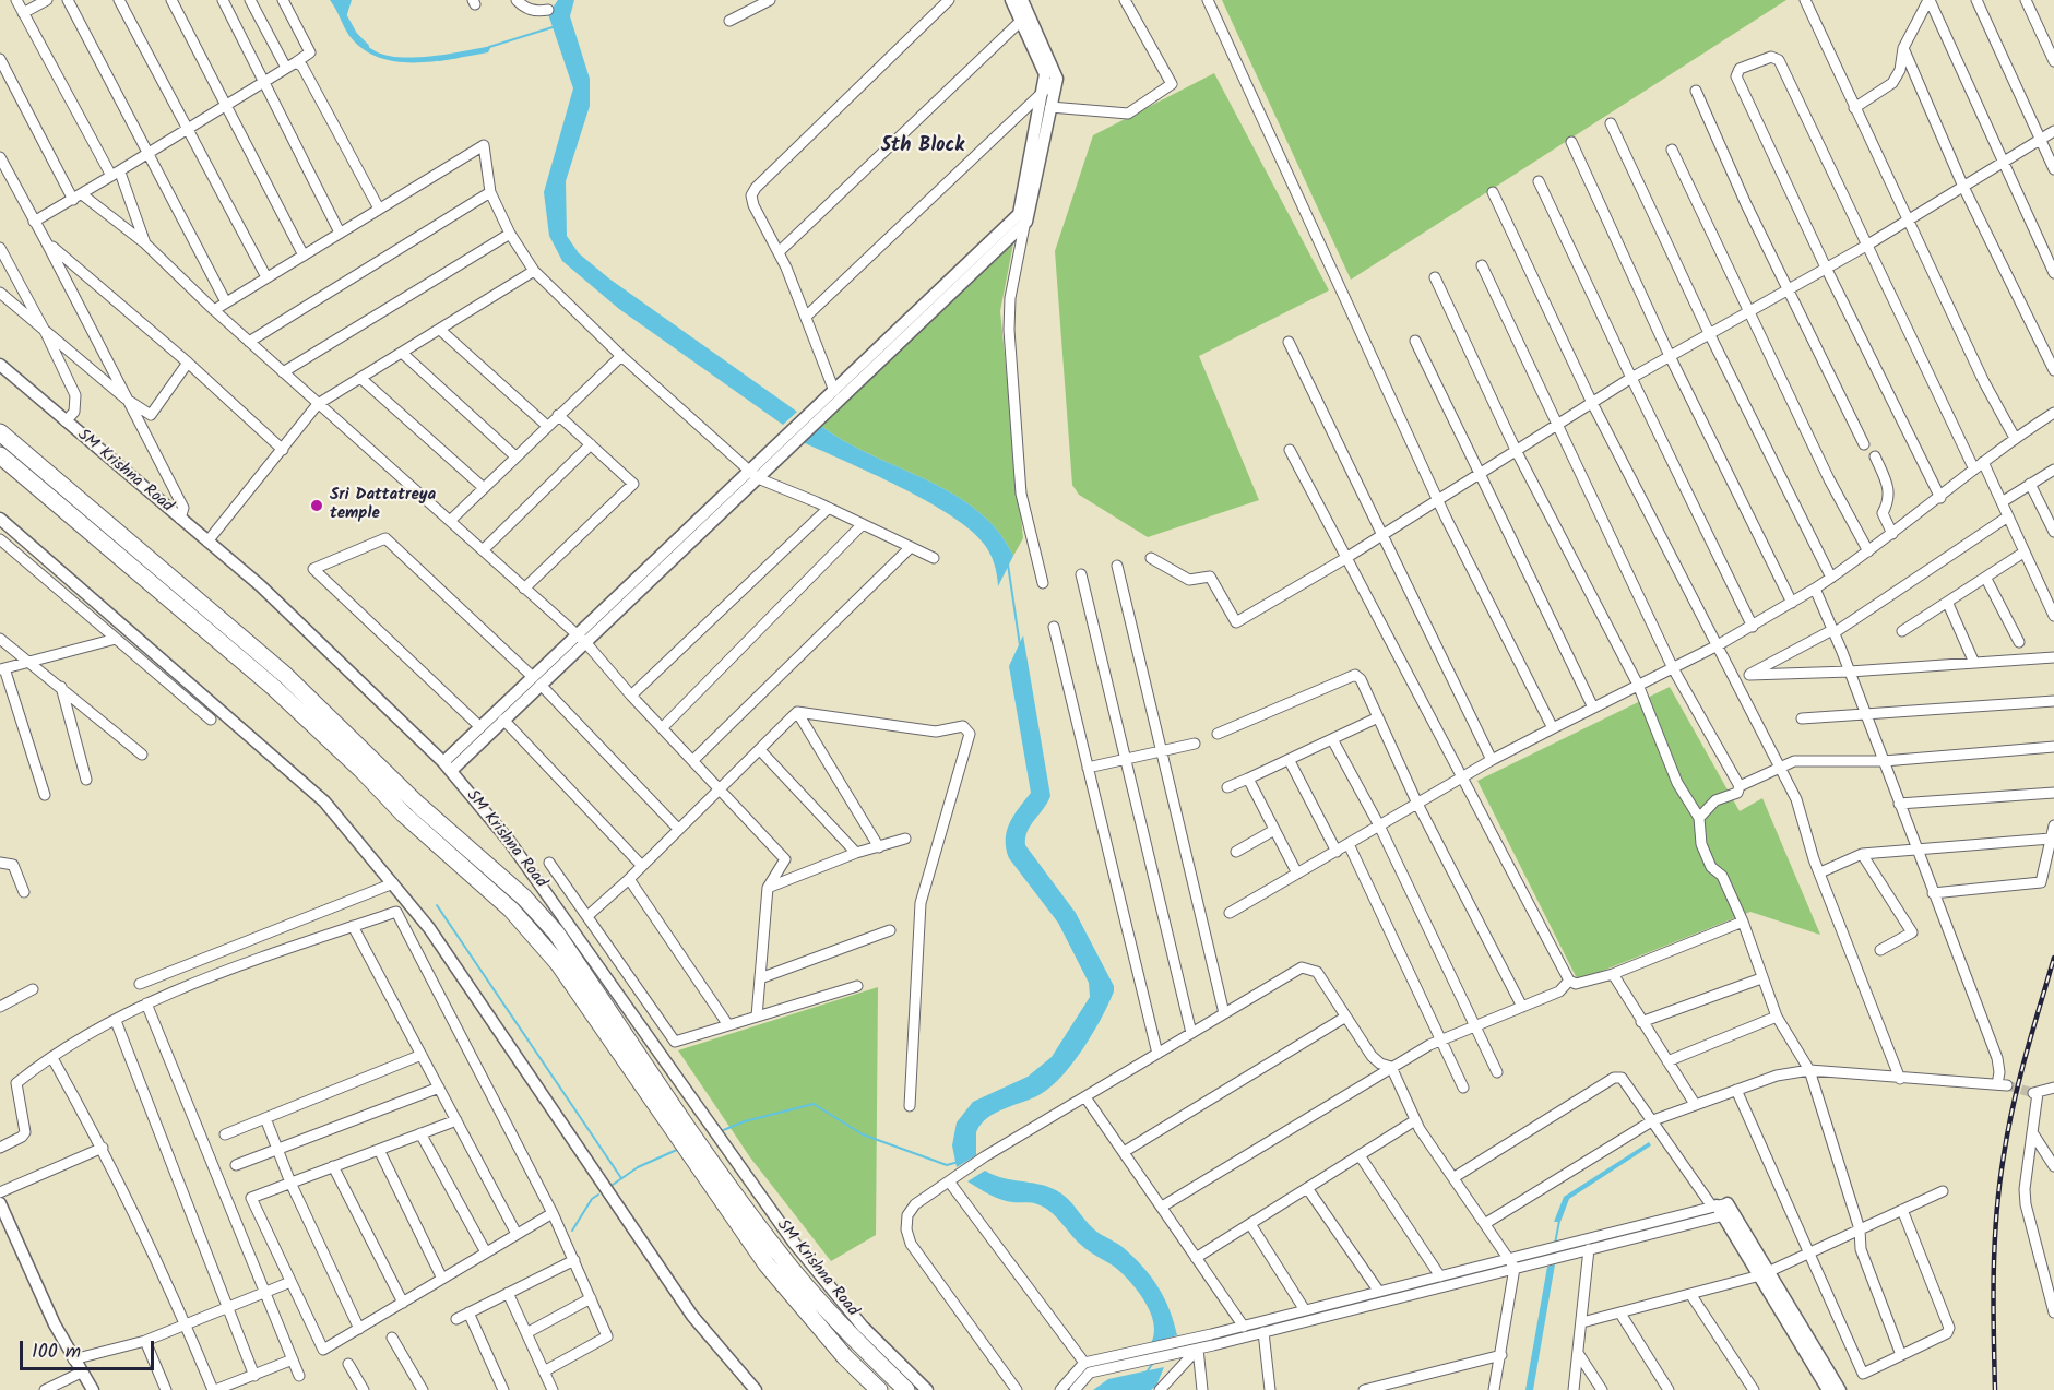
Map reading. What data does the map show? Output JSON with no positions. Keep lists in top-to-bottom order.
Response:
{
  "streets": {
    "highway": ["SM Krishna Road"]
  },
  "districts": ["5th Block"],
  "places": ["Sri Dattatreya temple"],
  "scale_bar": "100 m"
}
